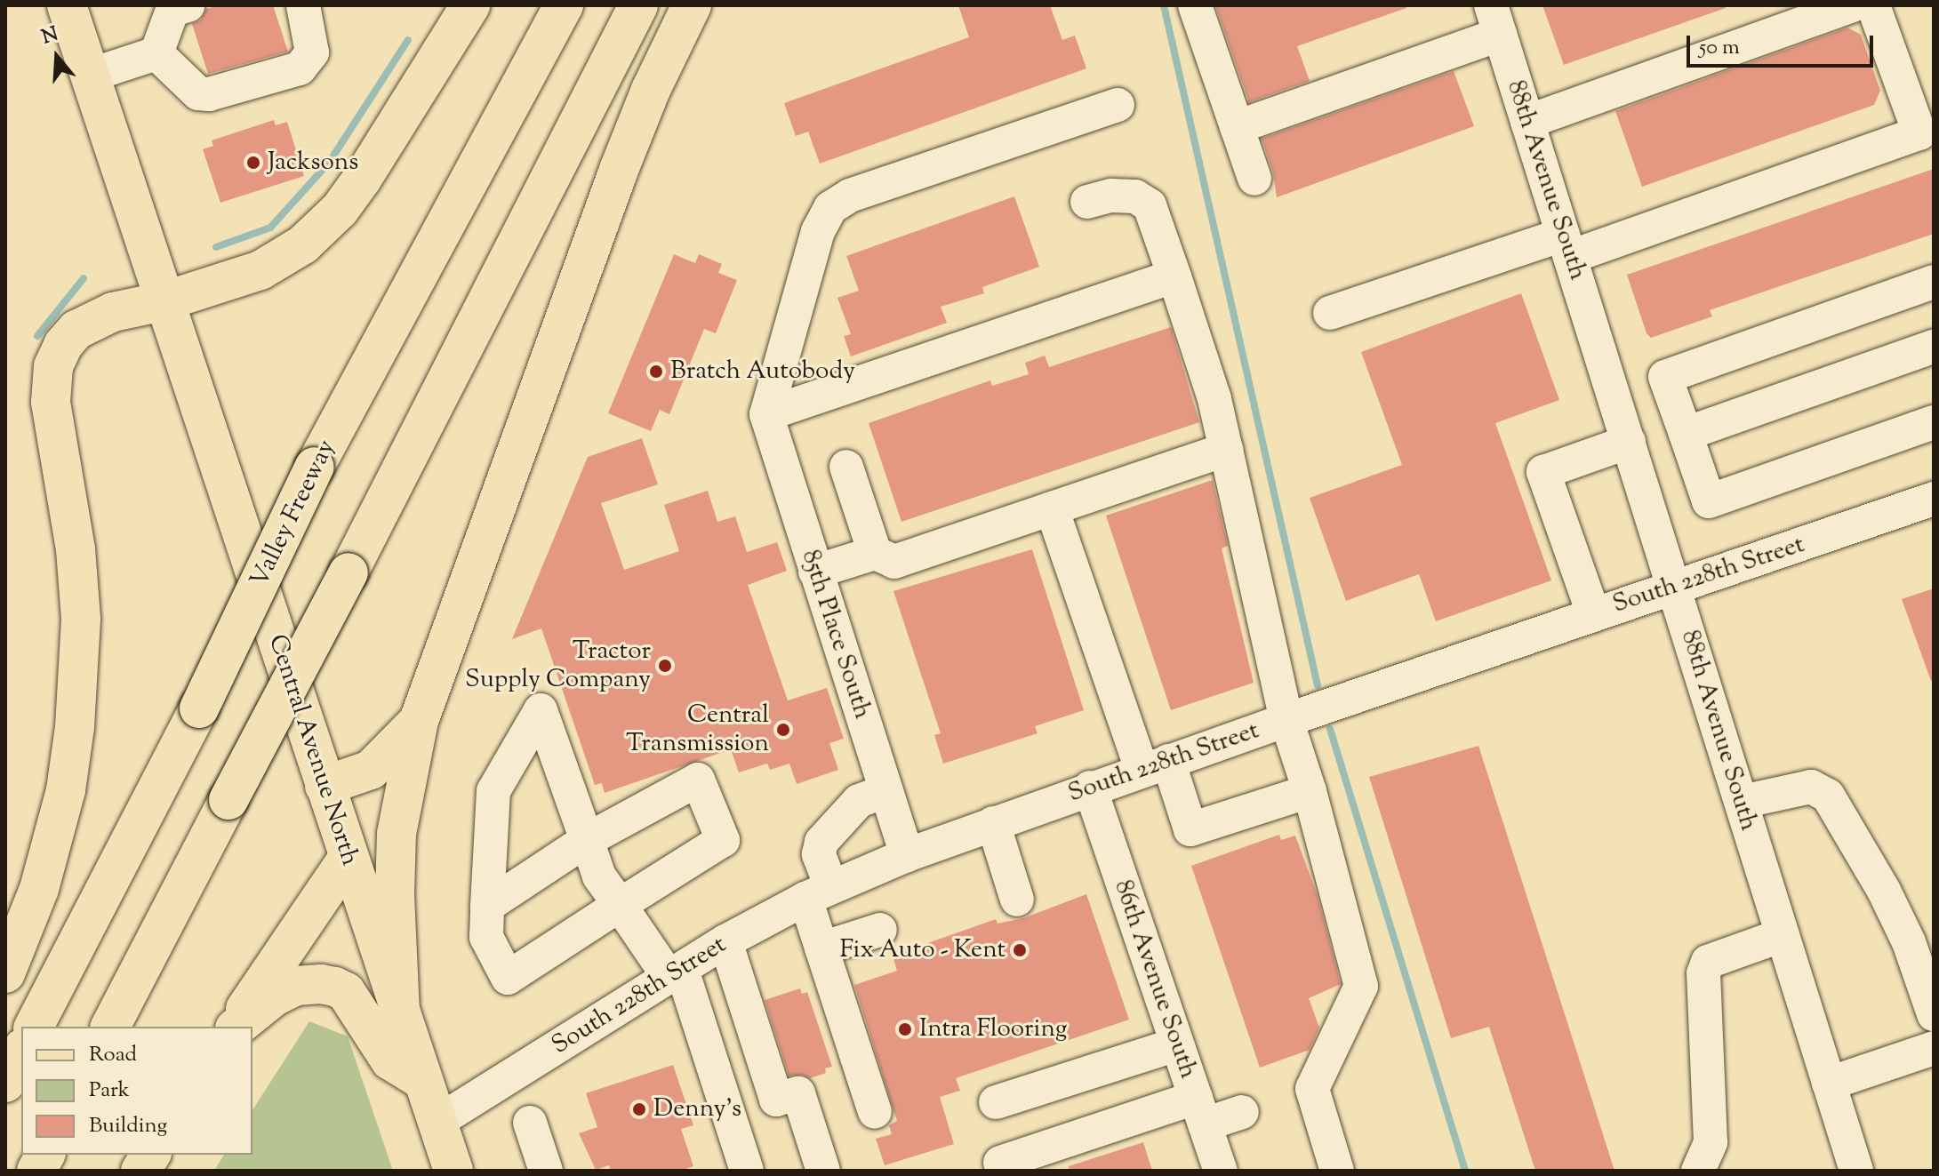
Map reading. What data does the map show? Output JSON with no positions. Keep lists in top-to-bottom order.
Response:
{
  "streets": {
    "main road": ["Valley Freeway", "Central Avenue North"],
    "street": [
      "88th Avenue South",
      "South 228th Street",
      "85th Place South",
      "86th Avenue South"
    ]
  },
  "crossings": [
    ["88th Avenue South", "South 228th Street"],
    ["South 228th Street", "85th Place South"],
    ["South 228th Street", "Central Avenue North"],
    ["South 228th Street", "86th Avenue South"]
  ],
  "places": [
    "Jacksons",
    "Bratch Autobody",
    "Tractor Supply Company",
    "Central Transmission",
    "Fix Auto - Kent",
    "Intra Flooring",
    "Denny's"
  ],
  "legend": ["Road", "Park", "Building"],
  "scale_bar": "50 m",
  "north": "top"
}
